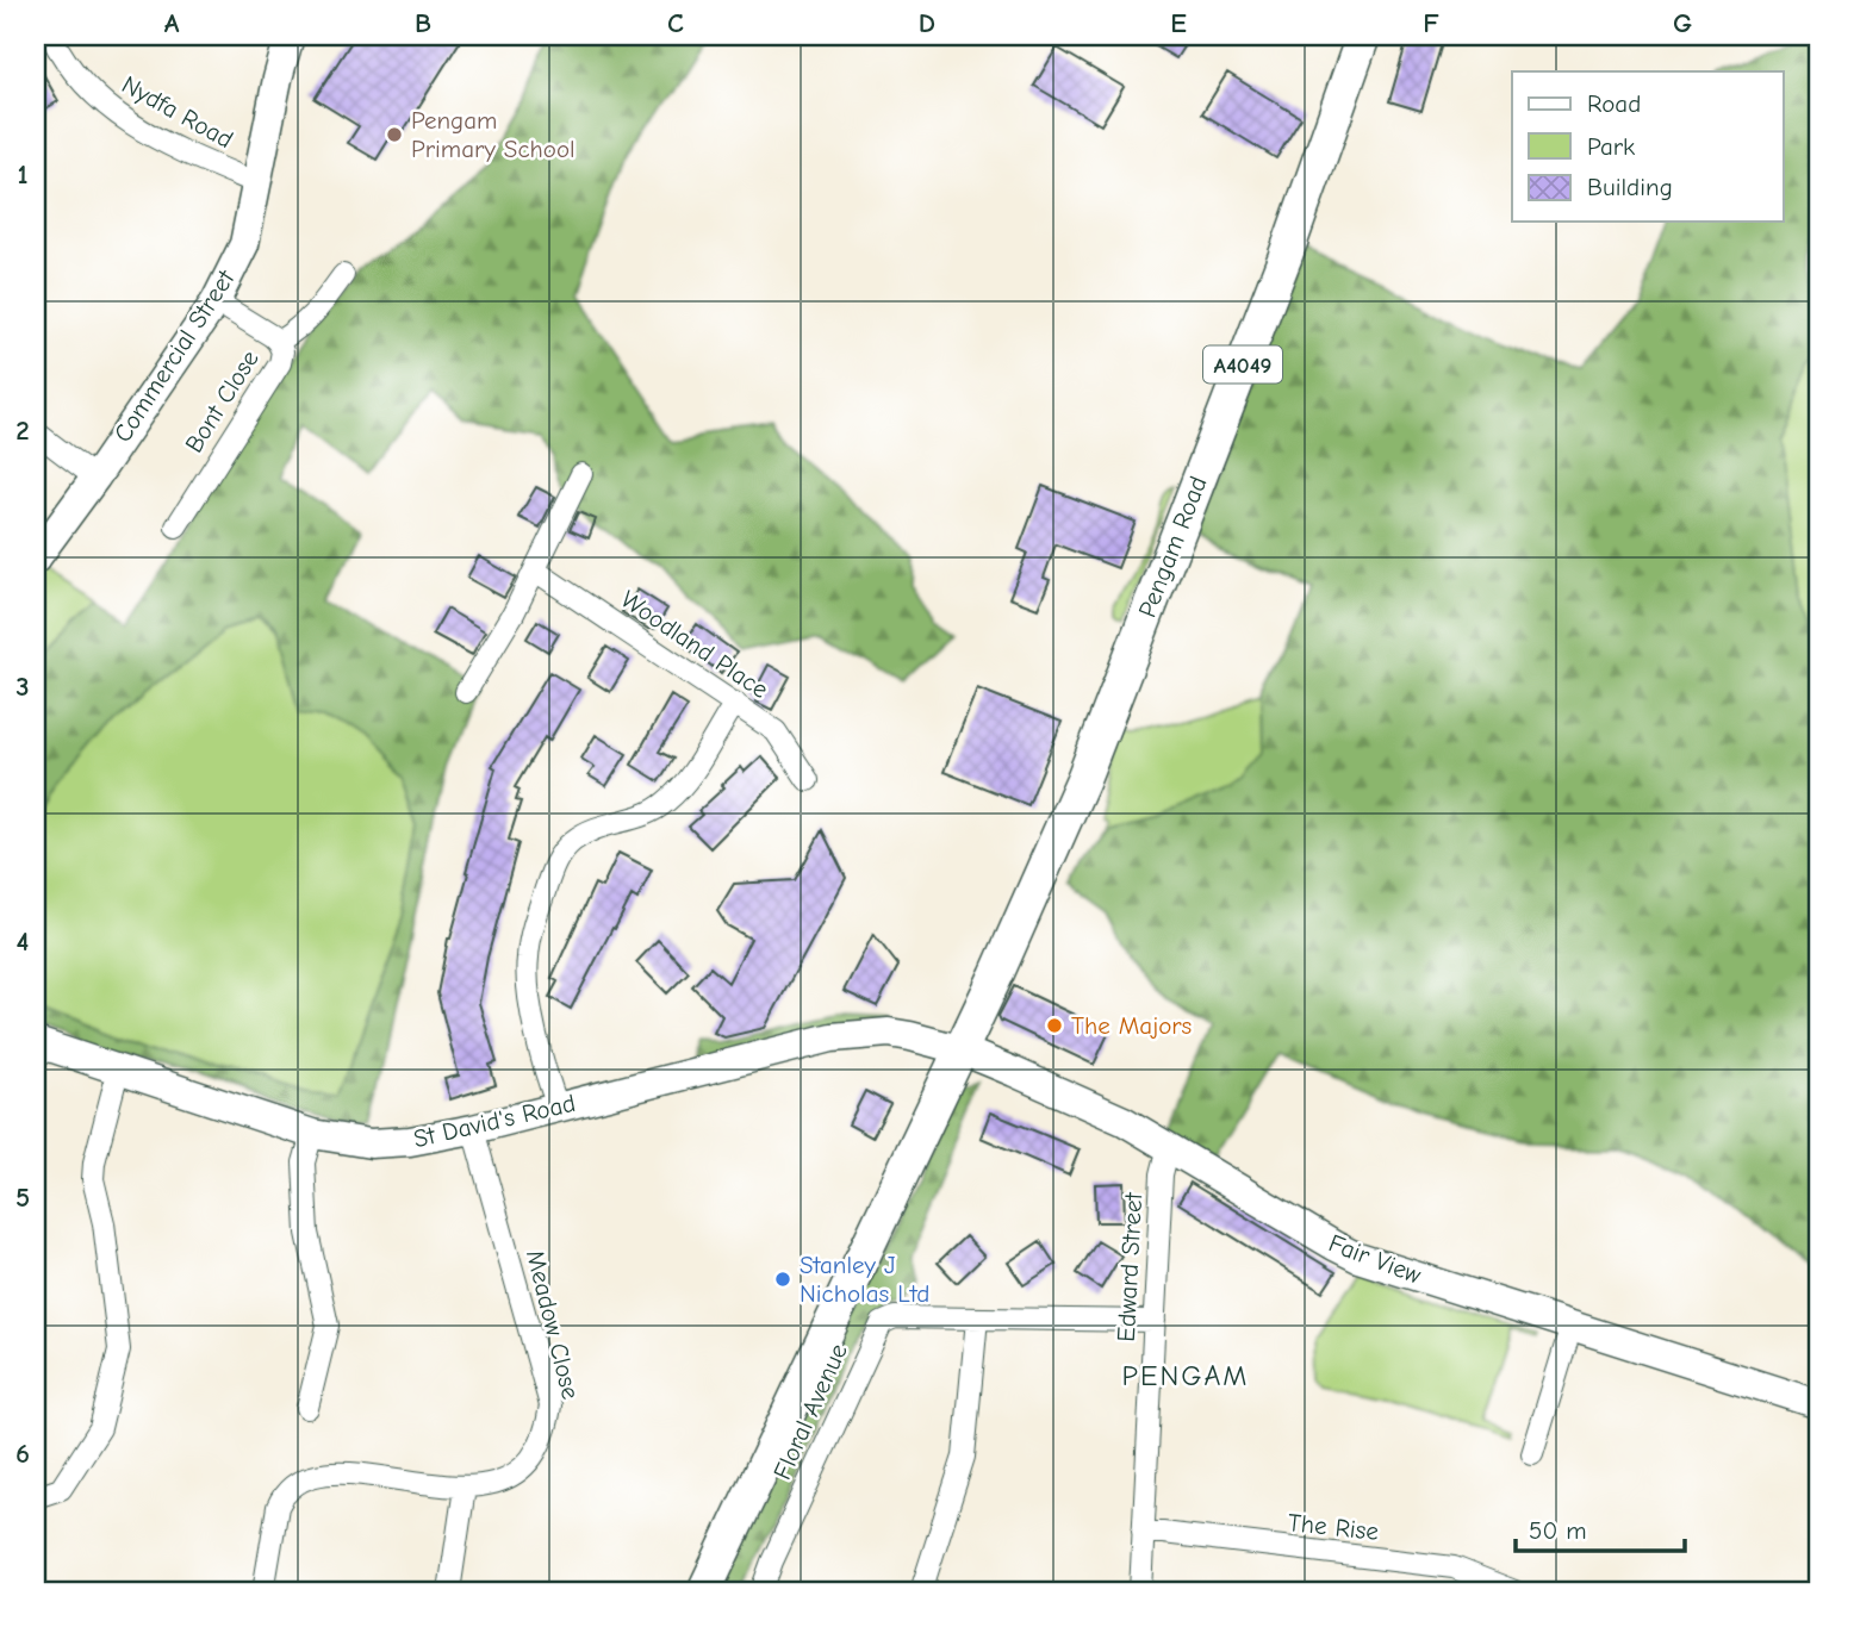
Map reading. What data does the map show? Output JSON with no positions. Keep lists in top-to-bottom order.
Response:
{
  "streets": {
    "main road": [
      "Commercial Street",
      "A4049",
      "Pengam Road",
      "St David's Road",
      "Fair View"
    ],
    "street": [
      "Nydfa Road",
      "Bont Close",
      "Woodland Place",
      "Edward Street",
      "Meadow Close",
      "Floral Avenue",
      "The Rise"
    ]
  },
  "crossings": [
    ["Nydfa Road", "Commercial Street"],
    ["A4049", "Pengam Road"],
    ["A4049", "St David's Road"],
    ["A4049", "Fair View"],
    ["Pengam Road", "St David's Road"],
    ["Pengam Road", "Fair View"],
    ["St David's Road", "Fair View"],
    ["St David's Road", "Meadow Close"],
    ["Fair View", "Edward Street"],
    ["Edward Street", "Floral Avenue"],
    ["Edward Street", "The Rise"]
  ],
  "districts": ["PENGAM"],
  "places": ["Pengam Primary School", "The Majors", "Stanley J Nicholas Ltd"],
  "legend": ["Road", "Park", "Building"],
  "scale_bar": "50 m",
  "grid": {
    "columns": [
      "A",
      "B",
      "C",
      "D",
      "E",
      "F",
      "G"
    ],
    "rows": [
      "1",
      "2",
      "3",
      "4",
      "5",
      "6"
    ]
  }
}
